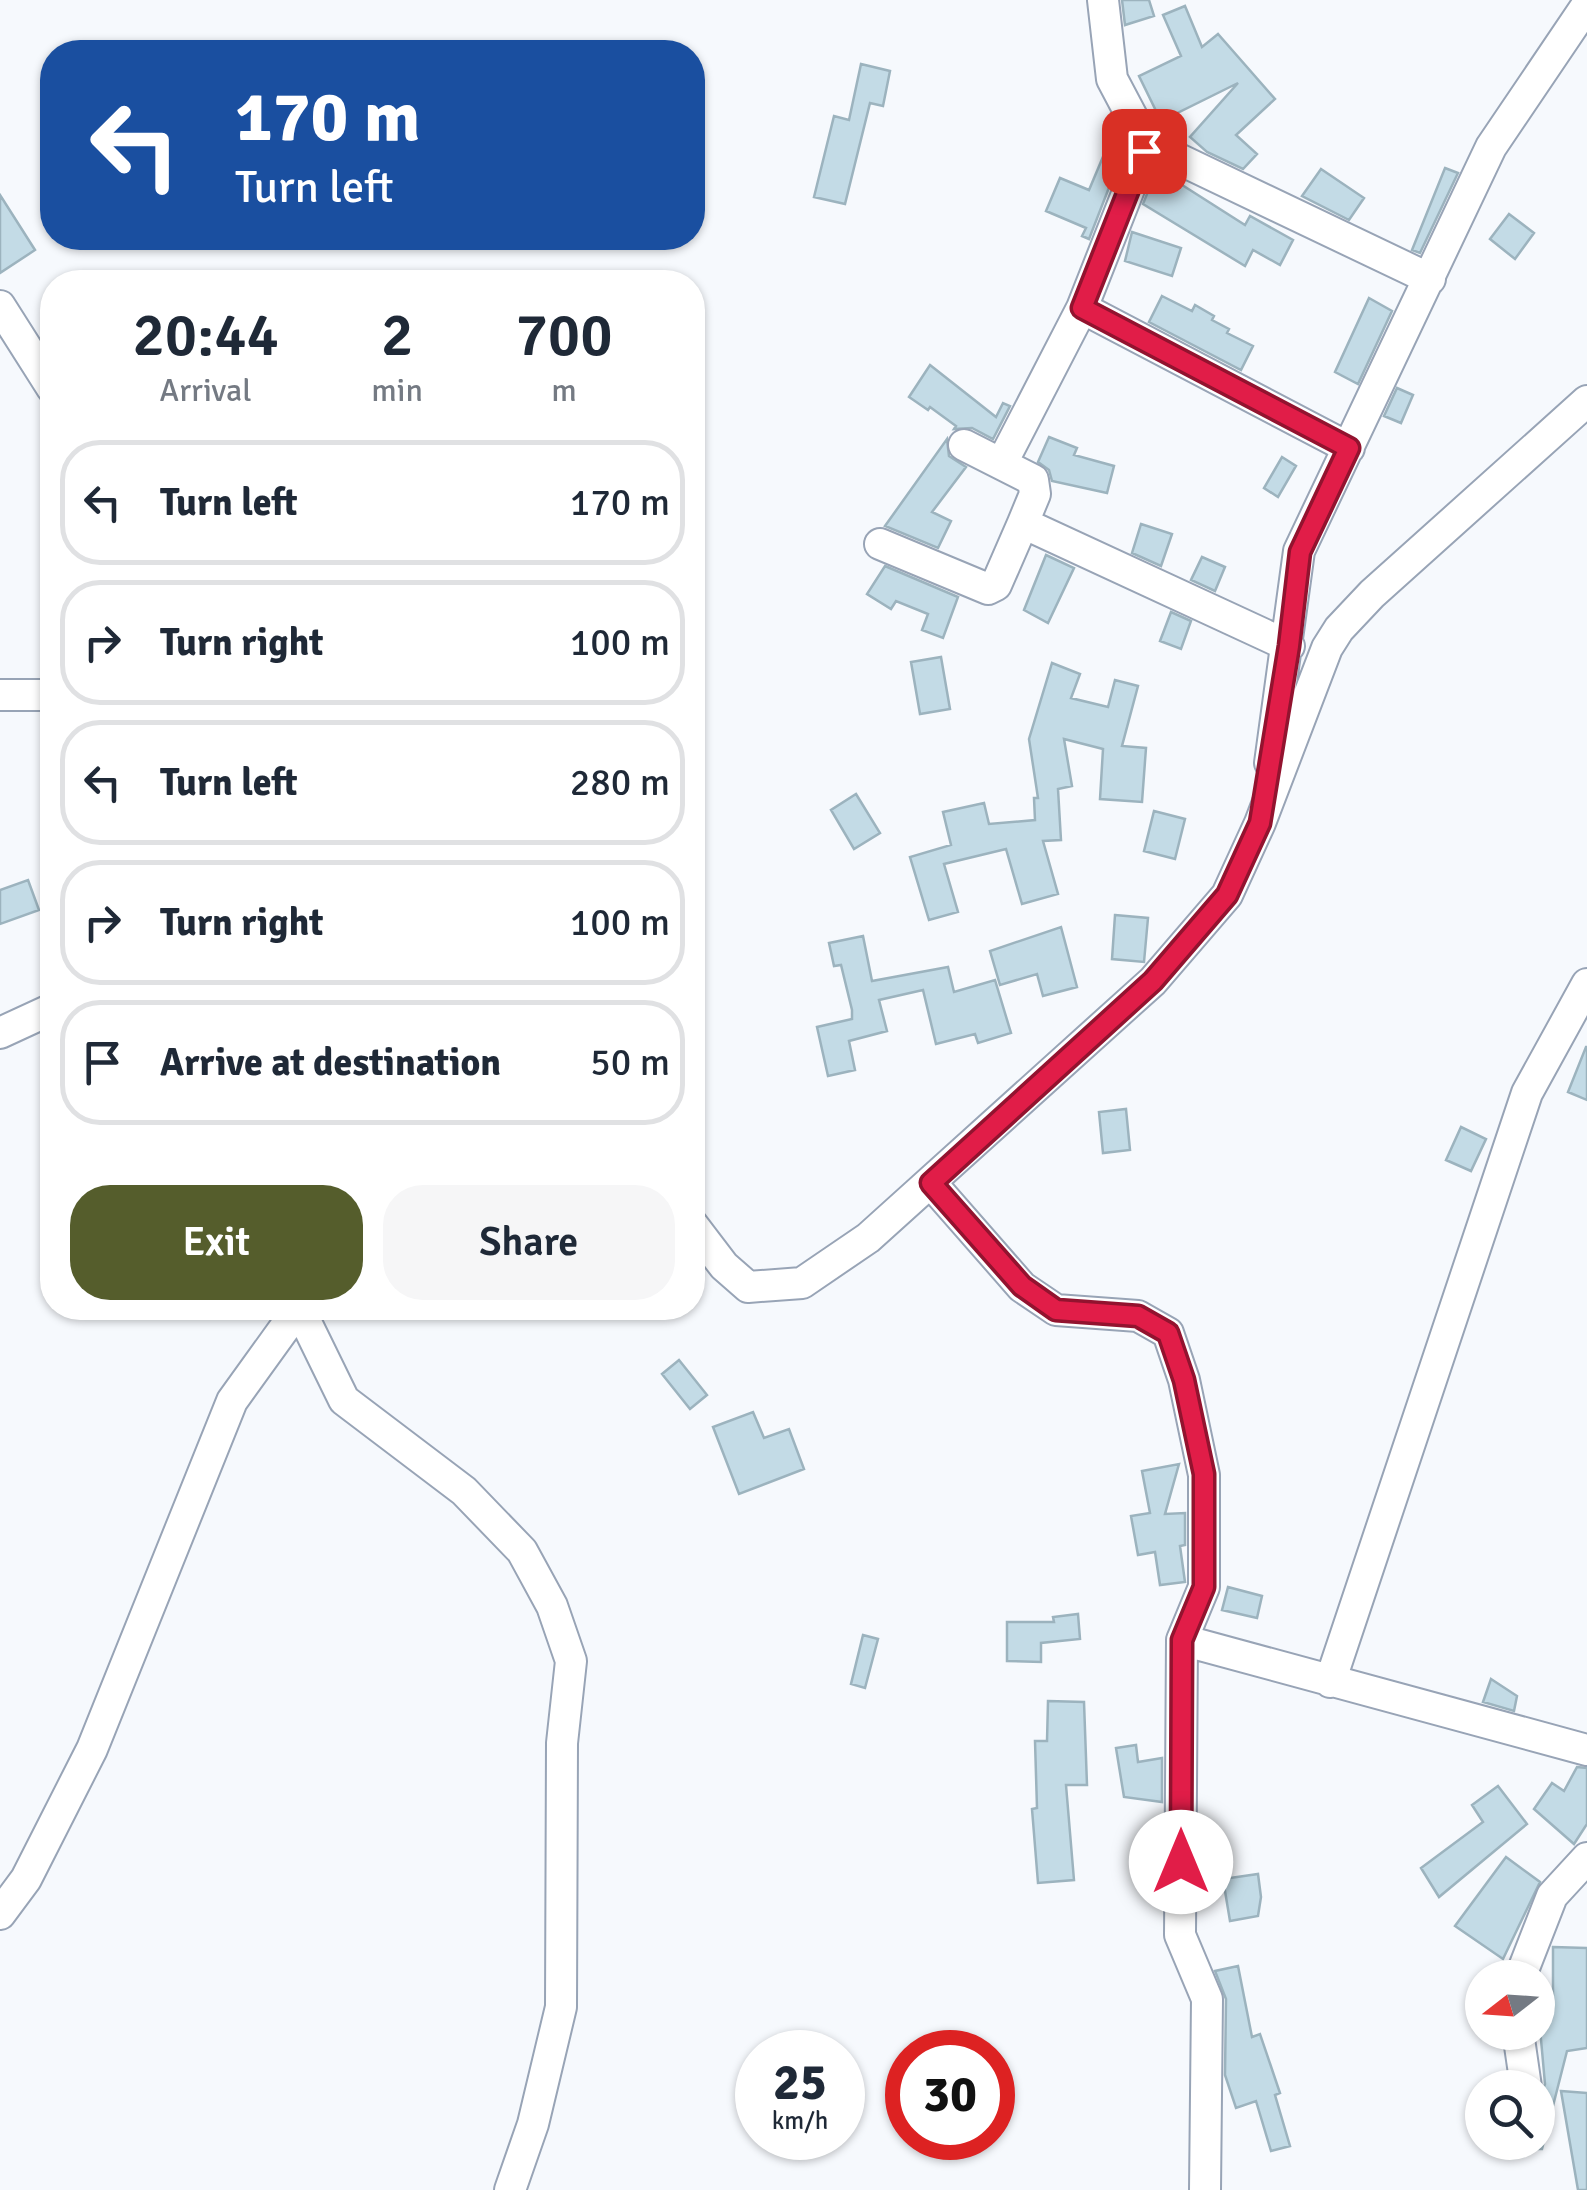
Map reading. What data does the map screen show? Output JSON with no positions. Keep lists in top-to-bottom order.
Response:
{
  "north": "left",
  "page": {
    "turn": ["170 m", "Turn left"],
    "eta": [
      "20:44",
      "Arrival",
      "2",
      "min",
      "700",
      "m"
    ],
    "list": [
      {
        "name": "Turn left",
        "value": "170 m"
      },
      {
        "name": "Turn right",
        "value": "100 m"
      },
      {
        "name": "Turn left",
        "value": "280 m"
      },
      {
        "name": "Turn right",
        "value": "100 m"
      },
      {
        "name": "Arrive at destination",
        "value": "50 m"
      }
    ],
    "buttons": ["Exit", "Share"],
    "speed": "25 km/h",
    "limit": "30"
  }
}
